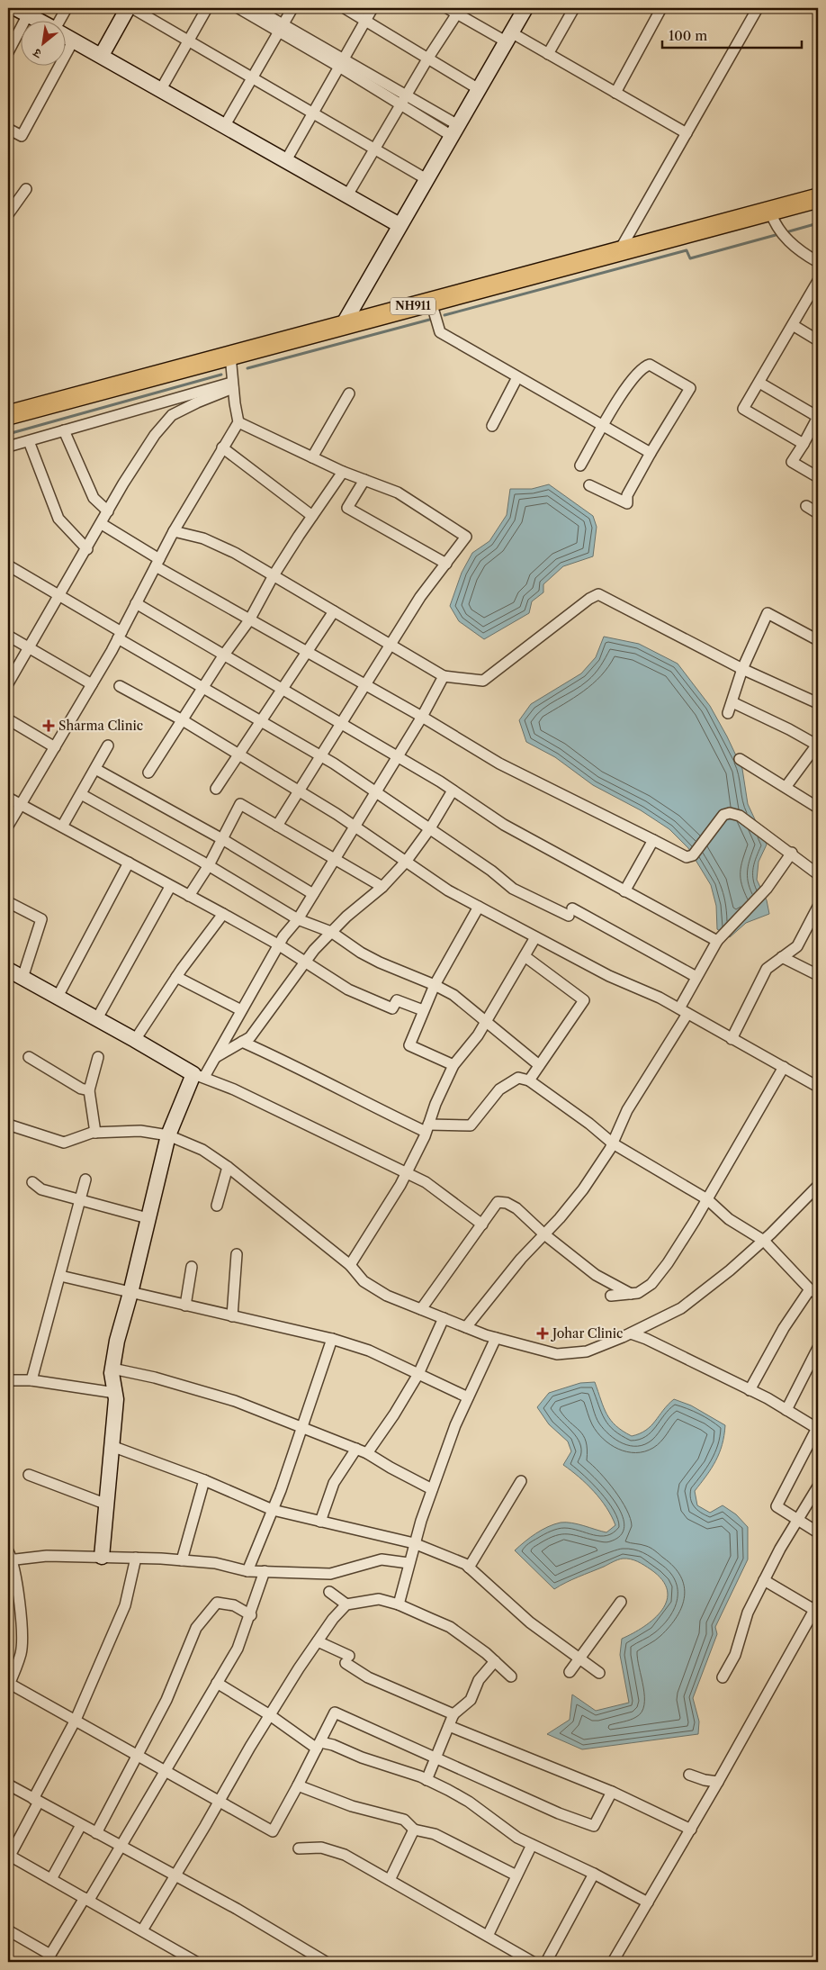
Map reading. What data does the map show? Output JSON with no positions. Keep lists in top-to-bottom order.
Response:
{
  "streets": {
    "highway": ["NH911"]
  },
  "places": {
    "health": ["Sharma Clinic", "Johar Clinic"]
  },
  "scale_bar": "100 m",
  "north": "bottom left"
}
